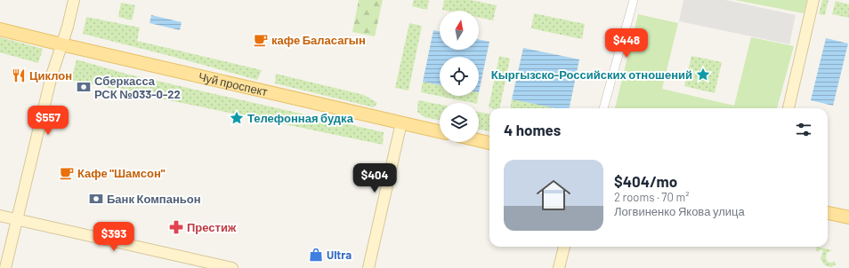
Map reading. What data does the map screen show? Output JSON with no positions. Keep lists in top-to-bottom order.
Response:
{
  "streets": {
    "main road": ["Чуй проспект"]
  },
  "places": {
    "cafe": ["кафе Баласагын", "Кафе \"Шамсон\""],
    "place": ["Кыргызско-Российских отношений", "Телефонная будка"],
    "restaurant": ["Циклон"],
    "bank": ["Сберкасса РСК №033-0-22", "Банк Компаньон"],
    "pharmacy": ["Престиж"],
    "shop": ["Ultra"]
  },
  "north": "top",
  "page": {
    "price": [
      "$448",
      "$557",
      "$404",
      "$393"
    ],
    "heading": "4 homes",
    "list": [
      {
        "name": "$404/mo",
        "note": "2 rooms · 70 m² · Логвиненко Якова улица"
      }
    ]
  }
}
